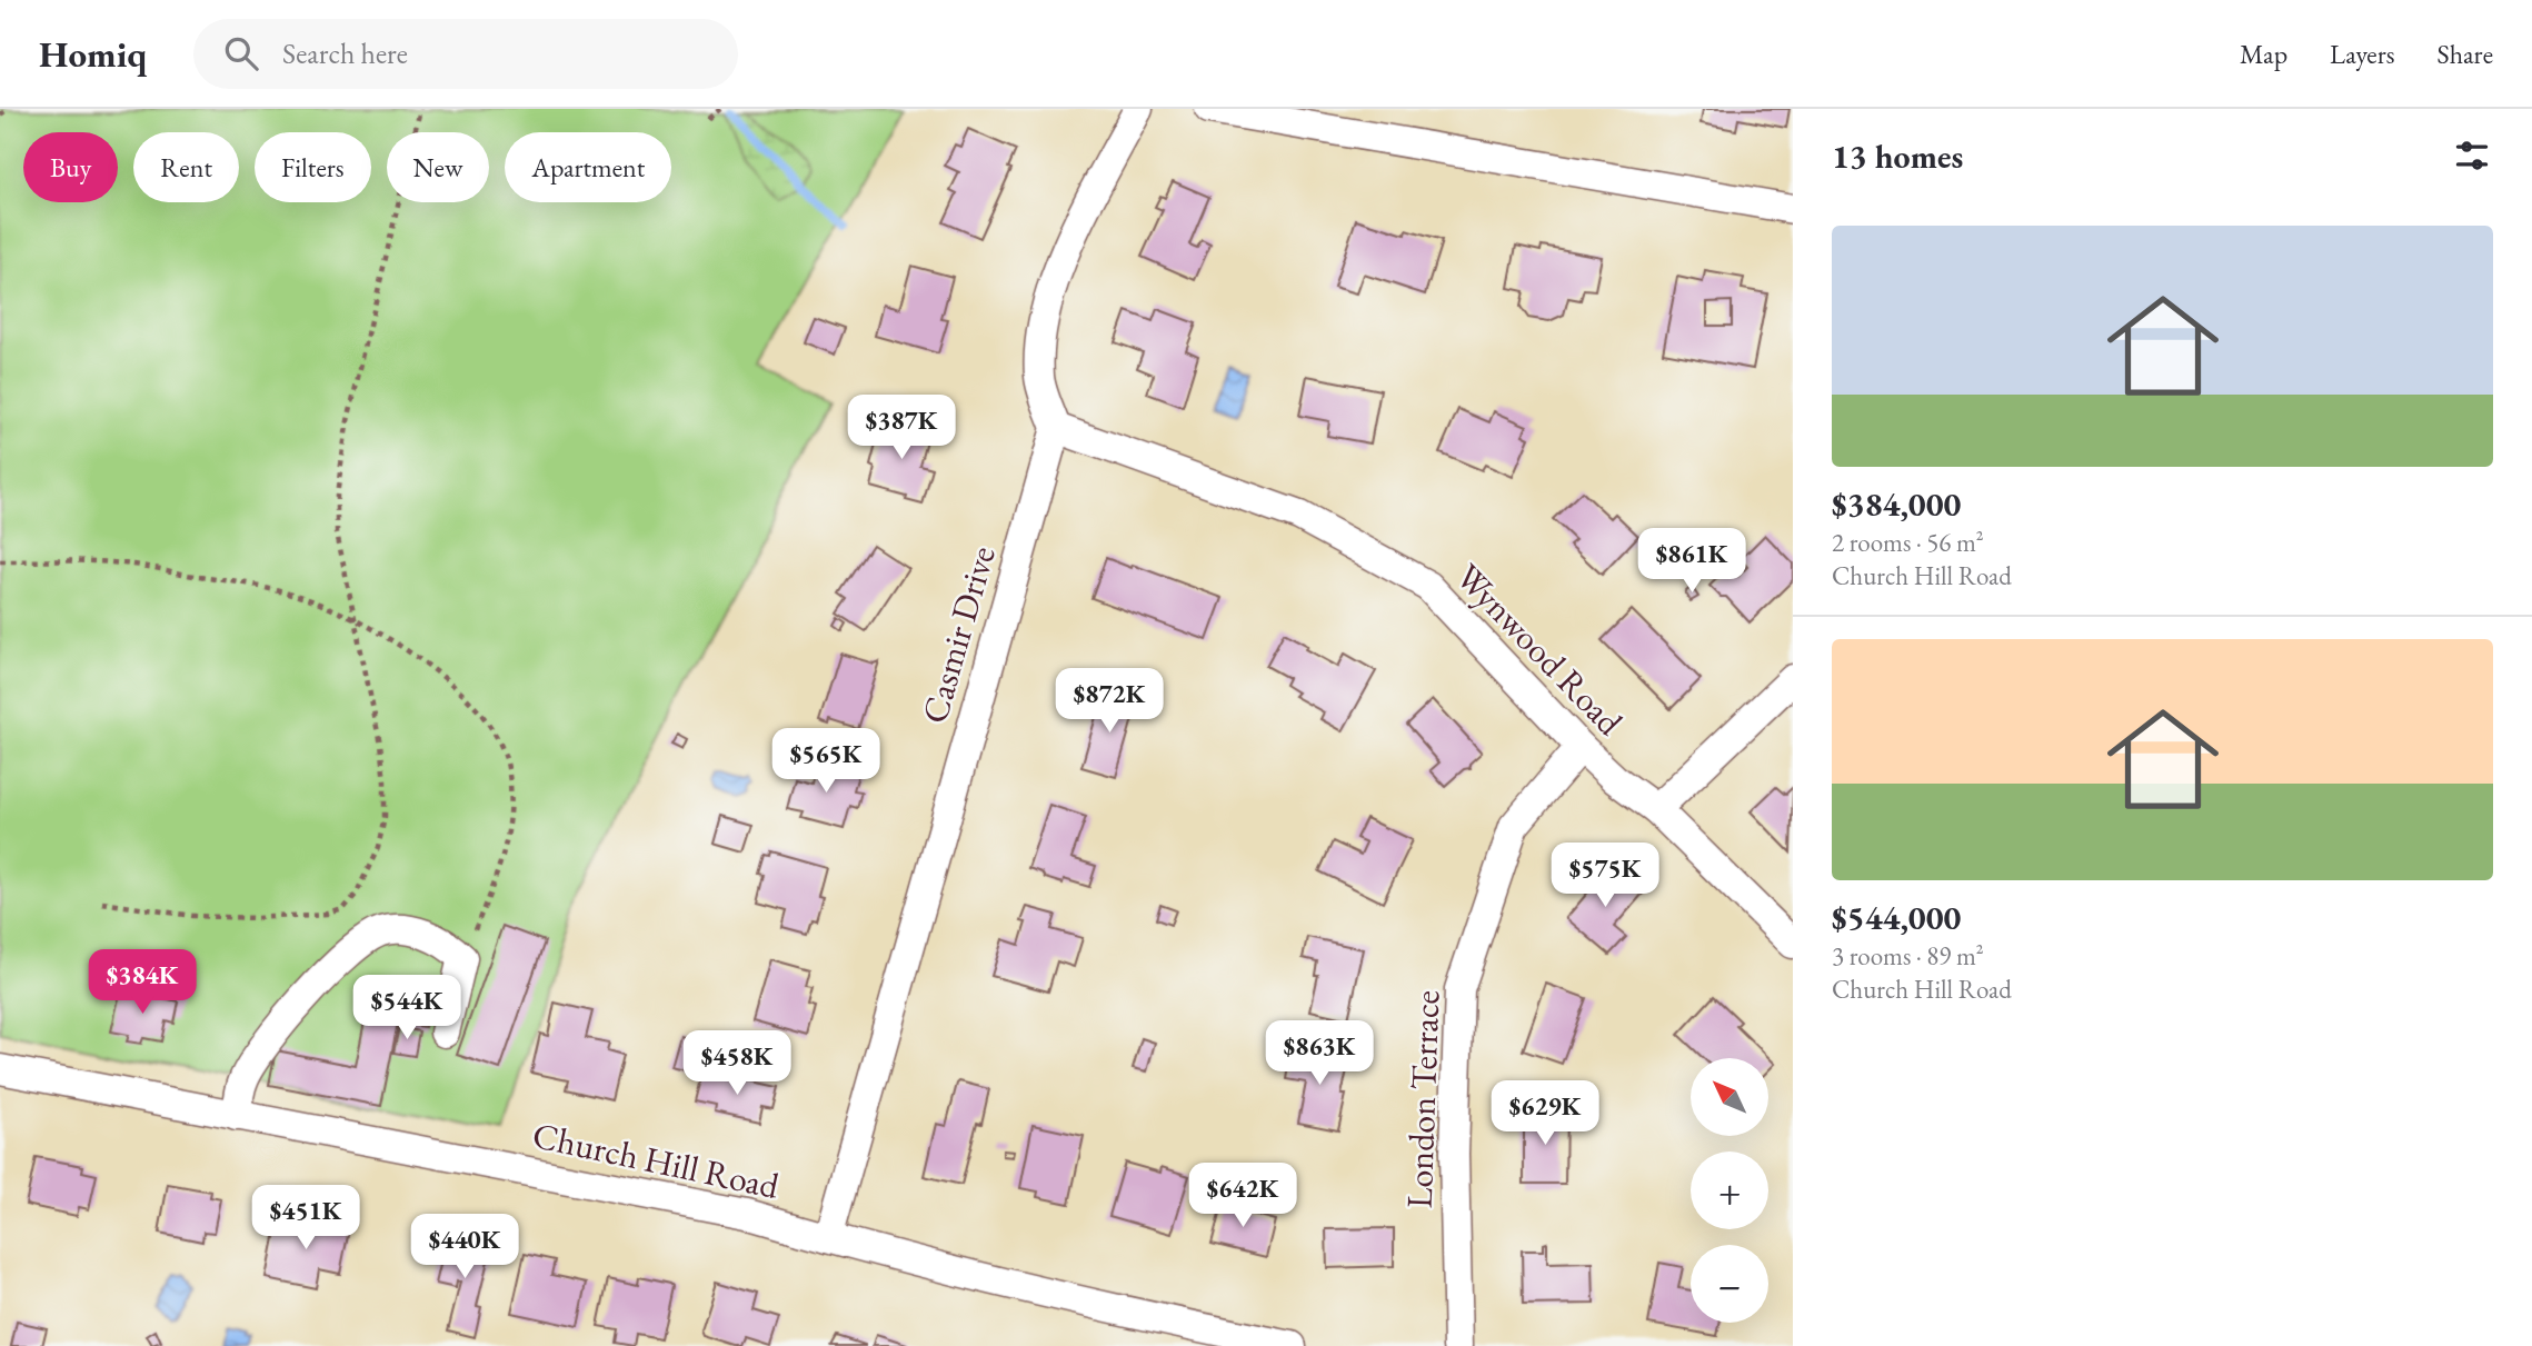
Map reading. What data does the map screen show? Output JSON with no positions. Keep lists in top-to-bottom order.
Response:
{
  "streets": {
    "street": [
      "Casmir Drive",
      "Wynwood Road",
      "London Terrace",
      "Church Hill Road"
    ]
  },
  "crossings": [
    ["Casmir Drive", "Wynwood Road"],
    ["Casmir Drive", "Church Hill Road"],
    ["Wynwood Road", "London Terrace"]
  ],
  "north": "top left",
  "page": {
    "header": "Homiq",
    "search": "Search here",
    "nav": ["Map", "Layers", "Share"],
    "heading": "13 homes",
    "chip": [
      "Buy",
      "Rent",
      "Filters",
      "New",
      "Apartment"
    ],
    "list": [
      {
        "name": "$384,000",
        "note": "2 rooms · 56 m² · Church Hill Road"
      },
      {
        "name": "$544,000",
        "note": "3 rooms · 89 m² · Church Hill Road"
      }
    ],
    "price": [
      "$387K",
      "$861K",
      "$872K",
      "$565K",
      "$575K",
      "$384K",
      "$544K",
      "$863K",
      "$458K",
      "$629K",
      "$642K",
      "$451K",
      "$440K"
    ],
    "map_buttons": ["+", "−"]
  }
}
